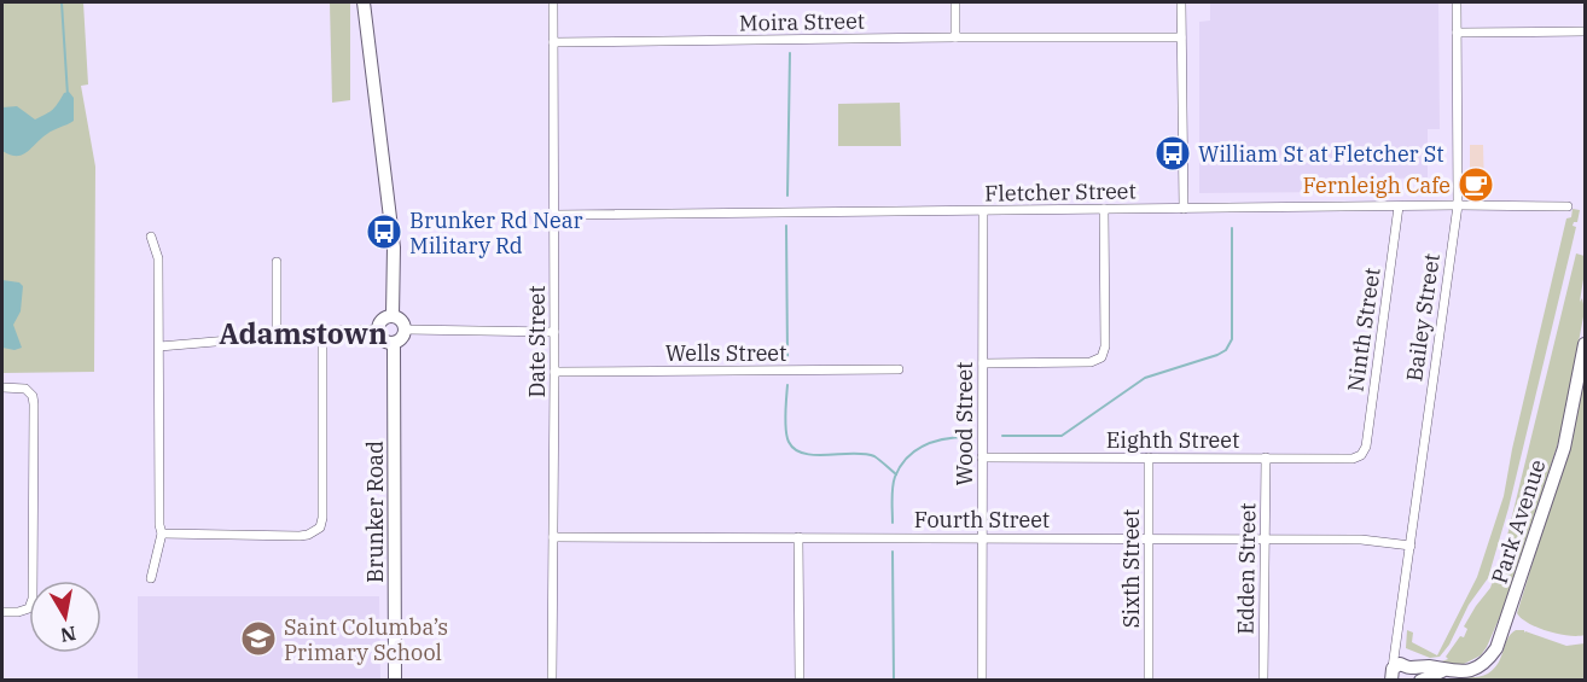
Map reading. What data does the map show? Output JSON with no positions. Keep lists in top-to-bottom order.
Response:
{
  "streets": {
    "main road": ["Brunker Road", "Park Avenue"],
    "street": [
      "Moira Street",
      "Fletcher Street",
      "Bailey Street",
      "Ninth Street",
      "Date Street",
      "Wells Street",
      "Wood Street",
      "Eighth Street",
      "Fourth Street",
      "Sixth Street",
      "Edden Street"
    ]
  },
  "crossings": [
    ["Moira Street", "Date Street"],
    ["Fletcher Street", "Bailey Street"],
    ["Fletcher Street", "Ninth Street"],
    ["Fletcher Street", "Date Street"],
    ["Fletcher Street", "Wood Street"],
    ["Bailey Street", "Fourth Street"],
    ["Bailey Street", "Park Avenue"],
    ["Ninth Street", "Eighth Street"],
    ["Date Street", "Wells Street"],
    ["Date Street", "Fourth Street"],
    ["Wood Street", "Eighth Street"],
    ["Wood Street", "Fourth Street"],
    ["Eighth Street", "Sixth Street"],
    ["Eighth Street", "Edden Street"],
    ["Fourth Street", "Sixth Street"],
    ["Fourth Street", "Edden Street"]
  ],
  "districts": ["Adamstown"],
  "places": {
    "bus stop": ["William St at Fletcher St", "Brunker Rd Near Military Rd"],
    "cafe": ["Fernleigh Cafe"],
    "school or university": ["Saint Columba’s Primary School"]
  },
  "north": "bottom"
}
